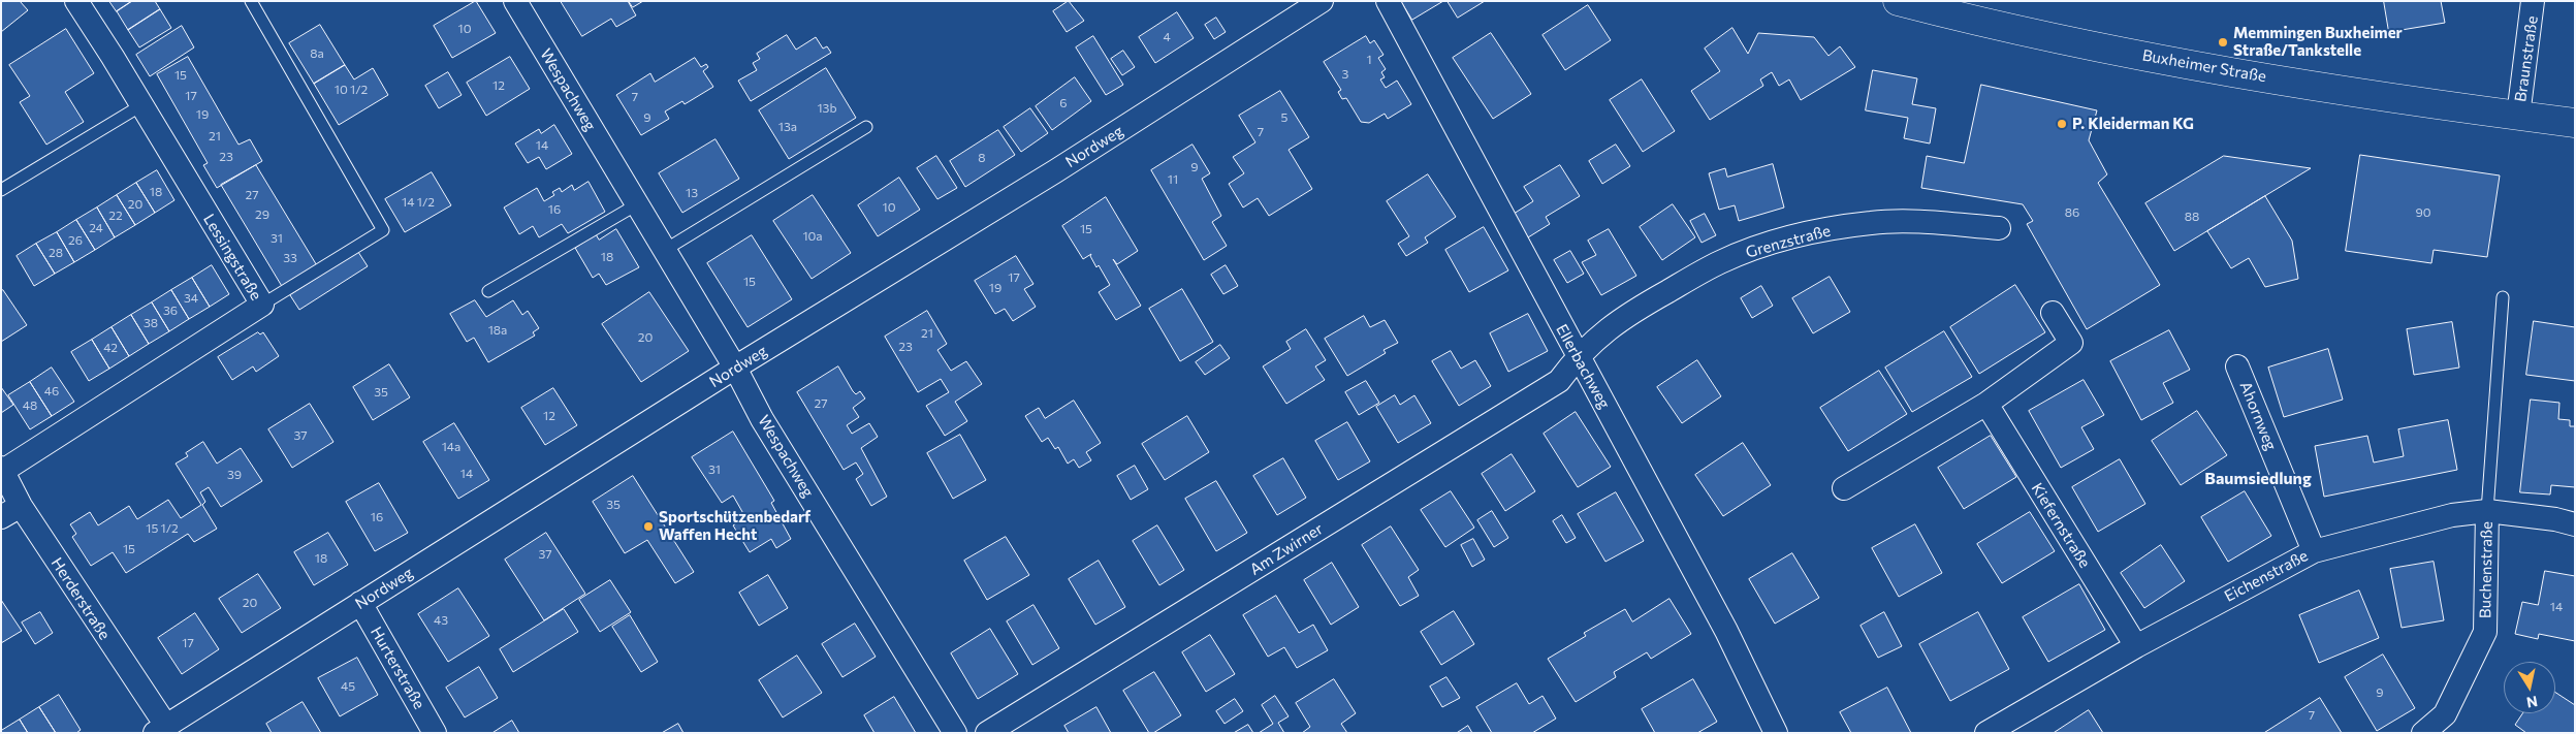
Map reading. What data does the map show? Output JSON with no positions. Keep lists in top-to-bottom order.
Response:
{
  "streets": {
    "main road": ["Buxheimer Straße"],
    "street": [
      "Braunstraße",
      "Wespachweg",
      "Nordweg",
      "Grenzstraße",
      "Lessingstraße",
      "Ellerbachweg",
      "Ahornweg",
      "Kiefernstraße",
      "Am Zwirner",
      "Buchenstraße",
      "Eichenstraße",
      "Herderstraße",
      "Hurterstraße"
    ]
  },
  "crossings": [
    ["Braunstraße", "Buxheimer Straße"],
    ["Wespachweg", "Nordweg"],
    ["Nordweg", "Herderstraße"],
    ["Nordweg", "Hurterstraße"],
    ["Grenzstraße", "Ellerbachweg"],
    ["Grenzstraße", "Am Zwirner"],
    ["Lessingstraße", "Herderstraße"],
    ["Ellerbachweg", "Am Zwirner"],
    ["Ahornweg", "Eichenstraße"],
    ["Kiefernstraße", "Eichenstraße"],
    ["Buchenstraße", "Eichenstraße"]
  ],
  "districts": ["Baumsiedlung"],
  "places": ["Memmingen Buxheimer Straße/Tankstelle", "P. Kleiderman KG", "Sportschützenbedarf Waffen Hecht"],
  "house_numbers": [
    "10",
    "4",
    "8a",
    "1",
    "3",
    "15",
    "12",
    "10 1/2",
    "17",
    "7",
    "6",
    "13b",
    "19",
    "9",
    "5",
    "13a",
    "7",
    "21",
    "14",
    "23",
    "8",
    "9",
    "11",
    "18",
    "13",
    "27",
    "14 1/2",
    "20",
    "10",
    "16",
    "86",
    "90",
    "29",
    "22",
    "88",
    "24",
    "15",
    "10a",
    "31",
    "26",
    "28",
    "18",
    "33",
    "17",
    "15",
    "19",
    "34",
    "36",
    "38",
    "18a",
    "21",
    "20",
    "23",
    "42",
    "46",
    "35",
    "27",
    "48",
    "12",
    "37",
    "14a",
    "31",
    "14",
    "39",
    "35",
    "16",
    "15 1/2",
    "15",
    "37",
    "18",
    "20",
    "14",
    "43",
    "17",
    "45",
    "9",
    "7"
  ],
  "north": "bottom"
}
